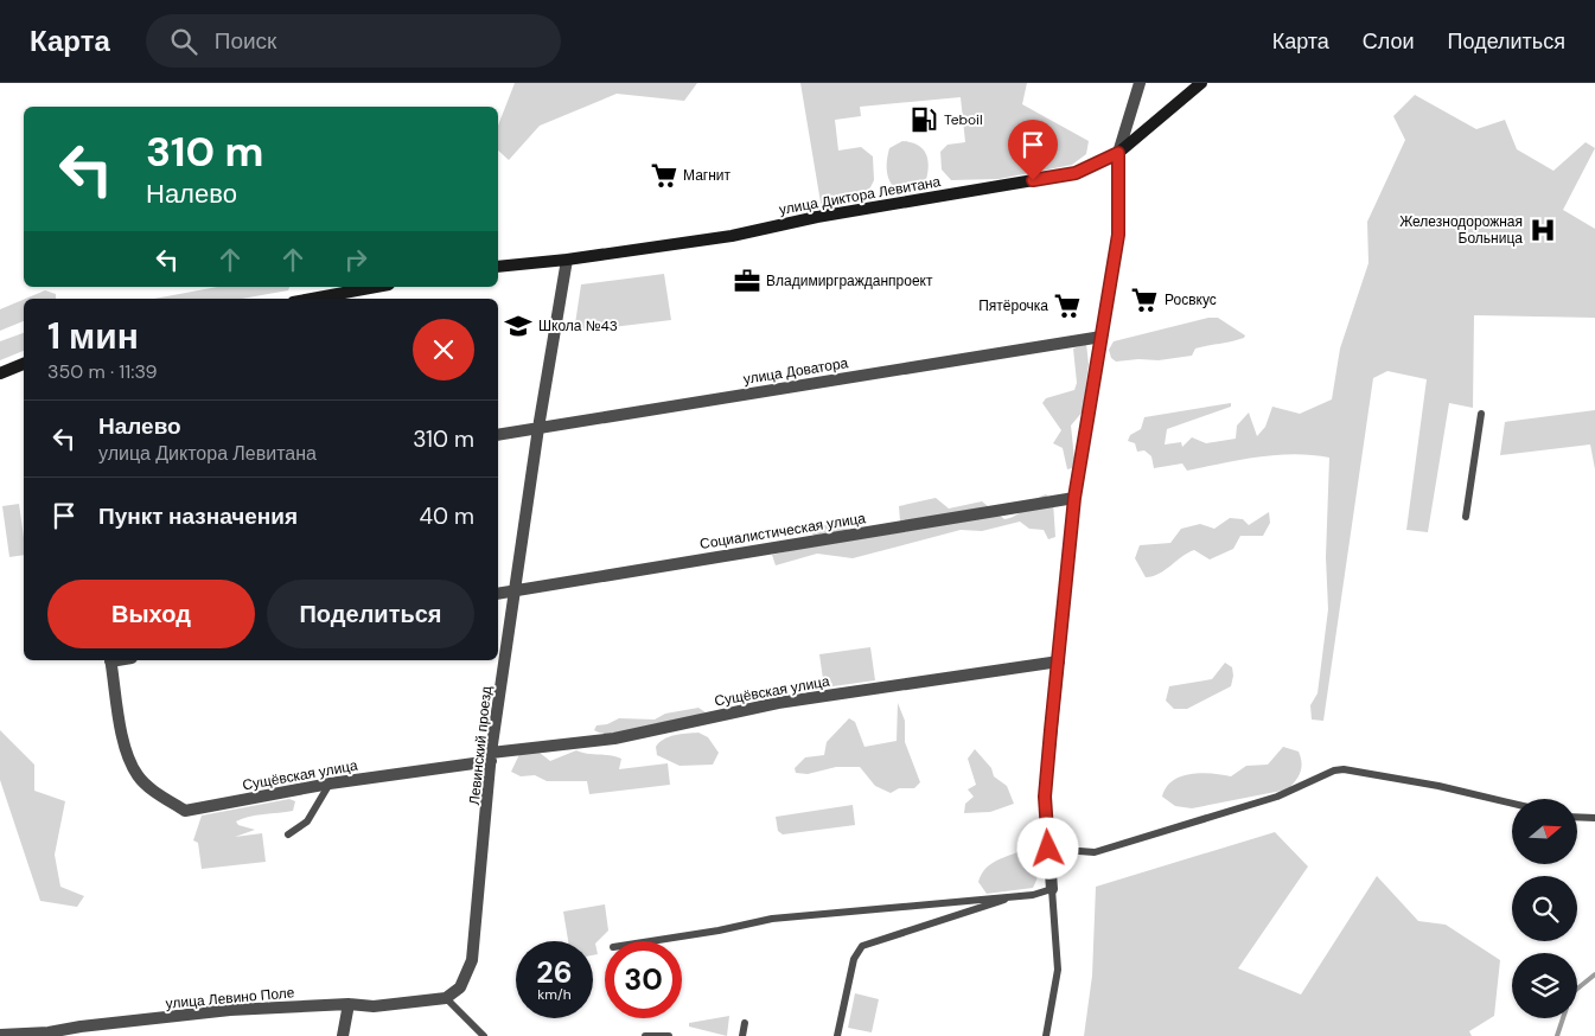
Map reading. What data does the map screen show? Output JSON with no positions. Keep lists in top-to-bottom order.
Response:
{
  "streets": {
    "street": [
      "улица Диктора Левитана",
      "улица Доватора",
      "Социалистическая улица",
      "Сущёвская улица",
      "Левинский проезд",
      "улица Левино Поле"
    ]
  },
  "crossings": [
    ["улица Диктора Левитана", "Левинский проезд"],
    ["улица Доватора", "Левинский проезд"],
    ["Социалистическая улица", "Левинский проезд"],
    ["Сущёвская улица", "Левинский проезд"],
    ["Левинский проезд", "улица Левино Поле"]
  ],
  "places": {
    "fuel station": ["Teboil"],
    "supermarket": ["Магнит", "Росвкус", "Пятёрочка"],
    "hospital": ["Железнодорожная Больница"],
    "office": ["Владимиргражданпроект"],
    "school or university": ["Школа №43"]
  },
  "north": "right",
  "page": {
    "header": "Карта",
    "search": "Поиск",
    "nav": ["Карта", "Слои", "Поделиться"],
    "turn": ["310 m", "Налево"],
    "heading": ["1 мин", "350 m · 11:39"],
    "list": [
      {
        "name": "Налево",
        "note": "улица Диктора Левитана",
        "value": "310 m"
      },
      {
        "name": "Пункт назначения",
        "value": "40 m"
      }
    ],
    "buttons": ["Выход", "Поделиться"],
    "speed": "26 km/h",
    "limit": "30"
  }
}
